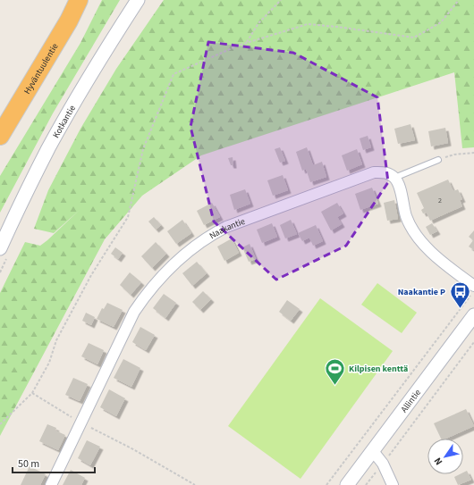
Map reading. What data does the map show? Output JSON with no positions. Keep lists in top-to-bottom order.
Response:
{
  "streets": {
    "highway": ["Hyväntuulentie"],
    "street": ["Kotkantie", "Naakantie", "Allintie"]
  },
  "places": {
    "bus stop": ["Naakantie P"],
    "sports": ["Kilpisen kenttä"]
  },
  "house_numbers": ["2"],
  "scale_bar": "50 m",
  "north": "bottom left"
}
